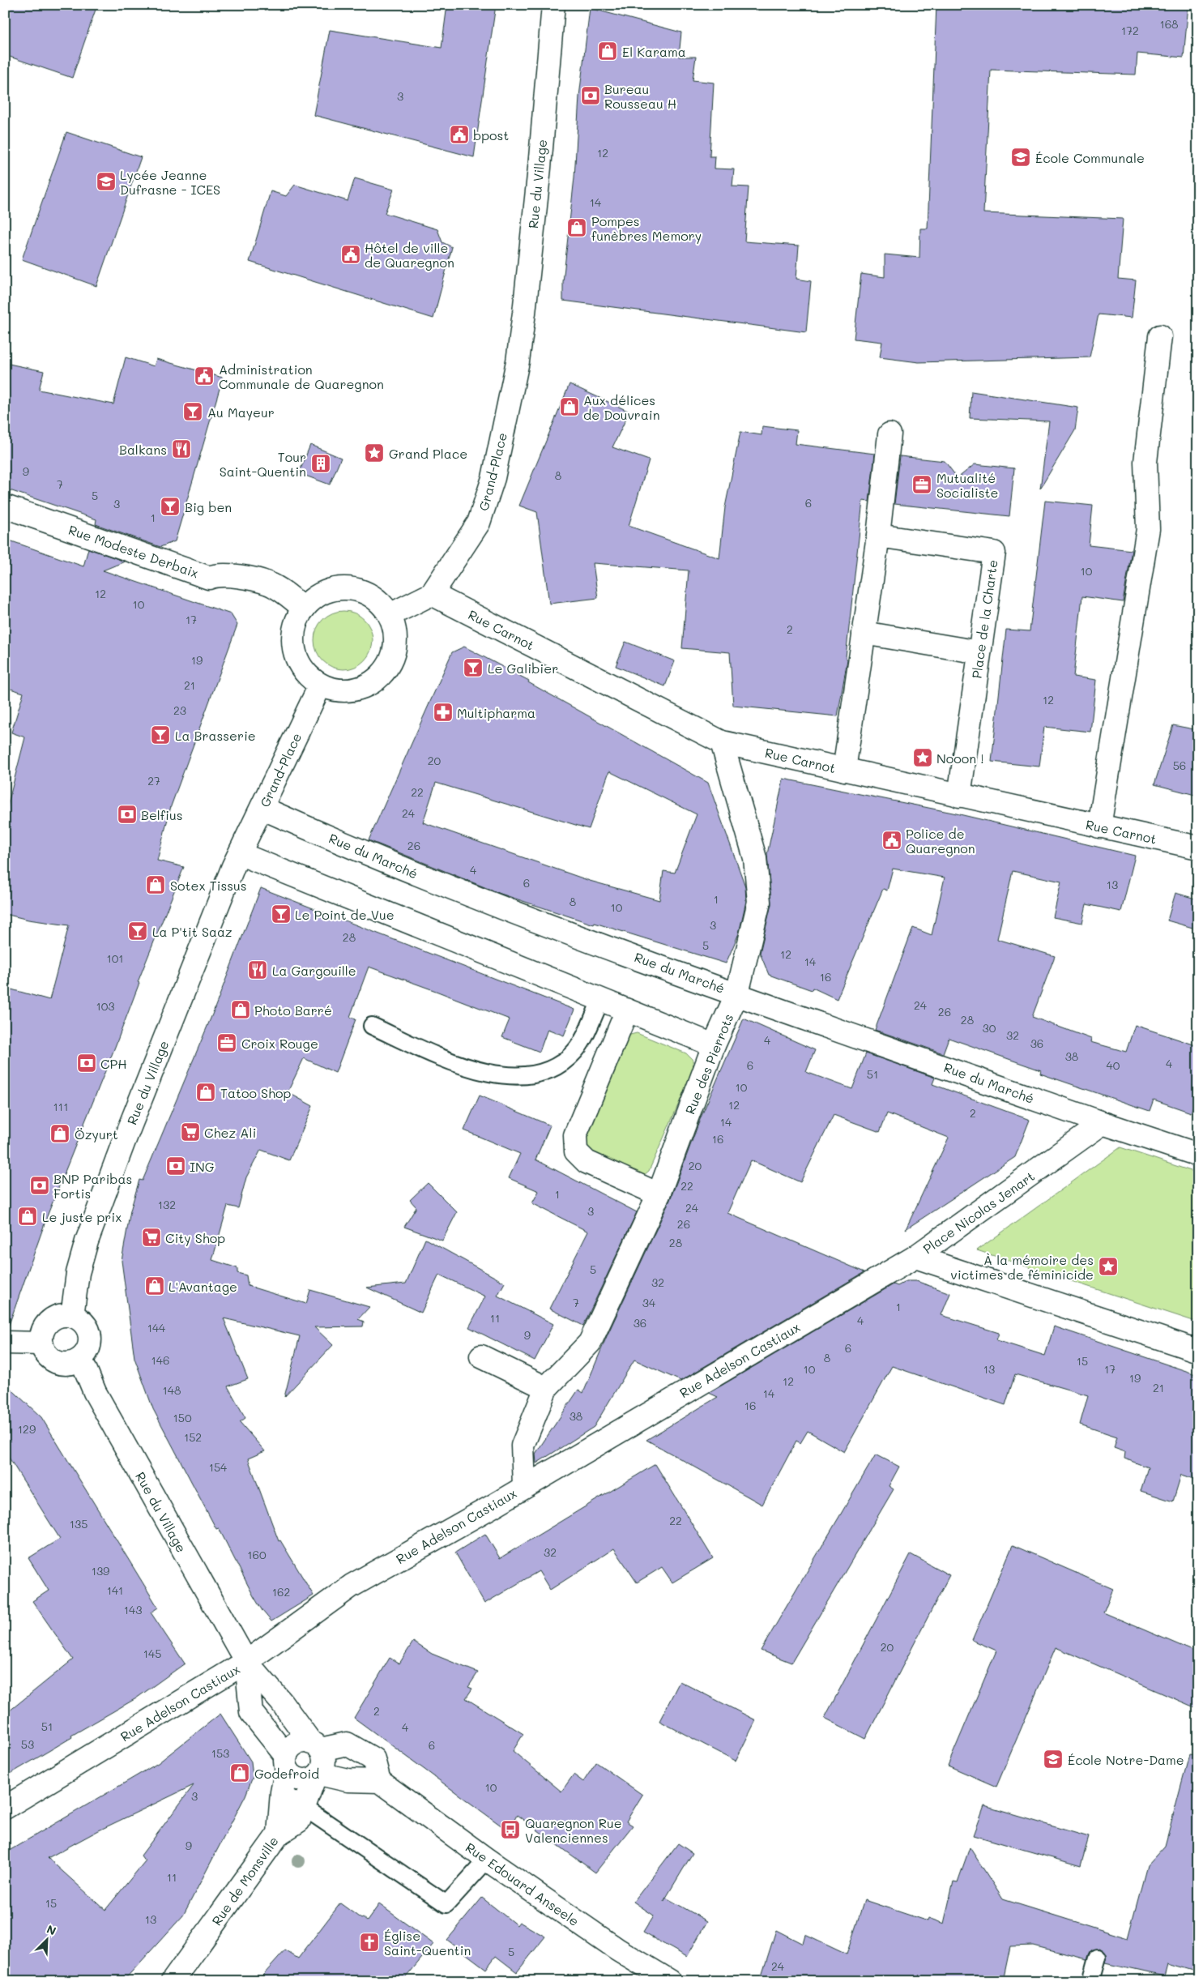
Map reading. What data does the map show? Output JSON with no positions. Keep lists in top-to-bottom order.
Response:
{
  "streets": {
    "street": [
      "Rue du Village",
      "Grand-Place",
      "Rue Modeste Derbaix",
      "Place de la Charte",
      "Rue Carnot",
      "Rue du Marché",
      "Rue des Pierrots",
      "Place Nicolas Jenart",
      "Rue Adelson Castiaux",
      "Rue de Monsville",
      "Rue Edouard Anseele"
    ]
  },
  "crossings": [
    ["Rue du Village", "Grand-Place"],
    ["Rue du Village", "Rue Adelson Castiaux"],
    ["Rue du Village", "Rue de Monsville"],
    ["Grand-Place", "Rue Modeste Derbaix"],
    ["Grand-Place", "Rue Carnot"],
    ["Grand-Place", "Rue du Marché"],
    ["Place de la Charte", "Rue Carnot"],
    ["Rue Carnot", "Rue des Pierrots"],
    ["Rue du Marché", "Rue des Pierrots"],
    ["Rue du Marché", "Place Nicolas Jenart"],
    ["Rue des Pierrots", "Rue Adelson Castiaux"],
    ["Place Nicolas Jenart", "Rue Adelson Castiaux"]
  ],
  "places": {
    "shop": [
      "El Karama",
      "Pompes funèbres Memory",
      "Aux délices de Douvrain",
      "Sotex Tissus",
      "Photo Barré",
      "Tatoo Shop",
      "Özyurt",
      "Le juste prix",
      "L'Avantage",
      "Godefroid"
    ],
    "bank": [
      "Bureau Rousseau H",
      "Belfius",
      "CPH",
      "ING",
      "BNP Paribas Fortis"
    ],
    "public building": [
      "bpost",
      "Hôtel de ville de Quaregnon",
      "Administration Communale de Quaregnon",
      "Police de Quaregnon"
    ],
    "school or university": ["École Communale", "Lycée Jeanne Dufrasne - ICES", "École Notre-Dame"],
    "bar": [
      "Au Mayeur",
      "Big ben",
      "Le Galibier",
      "La Brasserie",
      "Le Point de Vue",
      "La P'tit Saaz"
    ],
    "restaurant": ["Balkans", "La Gargouille"],
    "place": ["Grand Place", "Nooon !", "À la mémoire des victimes de féminicide"],
    "building": ["Tour Saint-Quentin"],
    "office": ["Mutualité Socialiste", "Croix Rouge"],
    "pharmacy": ["Multipharma"],
    "supermarket": ["Chez Ali", "City Shop"],
    "bus stop": ["Quaregnon Rue Valenciennes"],
    "church": ["Église Saint-Quentin"]
  },
  "house_numbers": [
    "168",
    "172",
    "3",
    "12",
    "14",
    "9",
    "8",
    "7",
    "5",
    "6",
    "3",
    "1",
    "10",
    "12",
    "10",
    "17",
    "2",
    "19",
    "21",
    "12",
    "23",
    "20",
    "56",
    "27",
    "22",
    "24",
    "26",
    "4",
    "6",
    "13",
    "1",
    "8",
    "10",
    "3",
    "28",
    "5",
    "12",
    "101",
    "14",
    "16",
    "24",
    "103",
    "26",
    "28",
    "30",
    "32",
    "4",
    "36",
    "38",
    "4",
    "6",
    "40",
    "51",
    "10",
    "12",
    "111",
    "2",
    "14",
    "16",
    "20",
    "22",
    "1",
    "132",
    "24",
    "3",
    "26",
    "28",
    "5",
    "32",
    "7",
    "34",
    "1",
    "11",
    "4",
    "36",
    "144",
    "9",
    "6",
    "8",
    "146",
    "15",
    "10",
    "13",
    "17",
    "19",
    "12",
    "21",
    "148",
    "14",
    "16",
    "38",
    "150",
    "129",
    "152",
    "154",
    "22",
    "135",
    "32",
    "160",
    "139",
    "141",
    "162",
    "143",
    "20",
    "145",
    "2",
    "51",
    "4",
    "53",
    "6",
    "153",
    "10",
    "3",
    "9",
    "11",
    "15",
    "13",
    "5",
    "24"
  ],
  "north": "top right"
}
